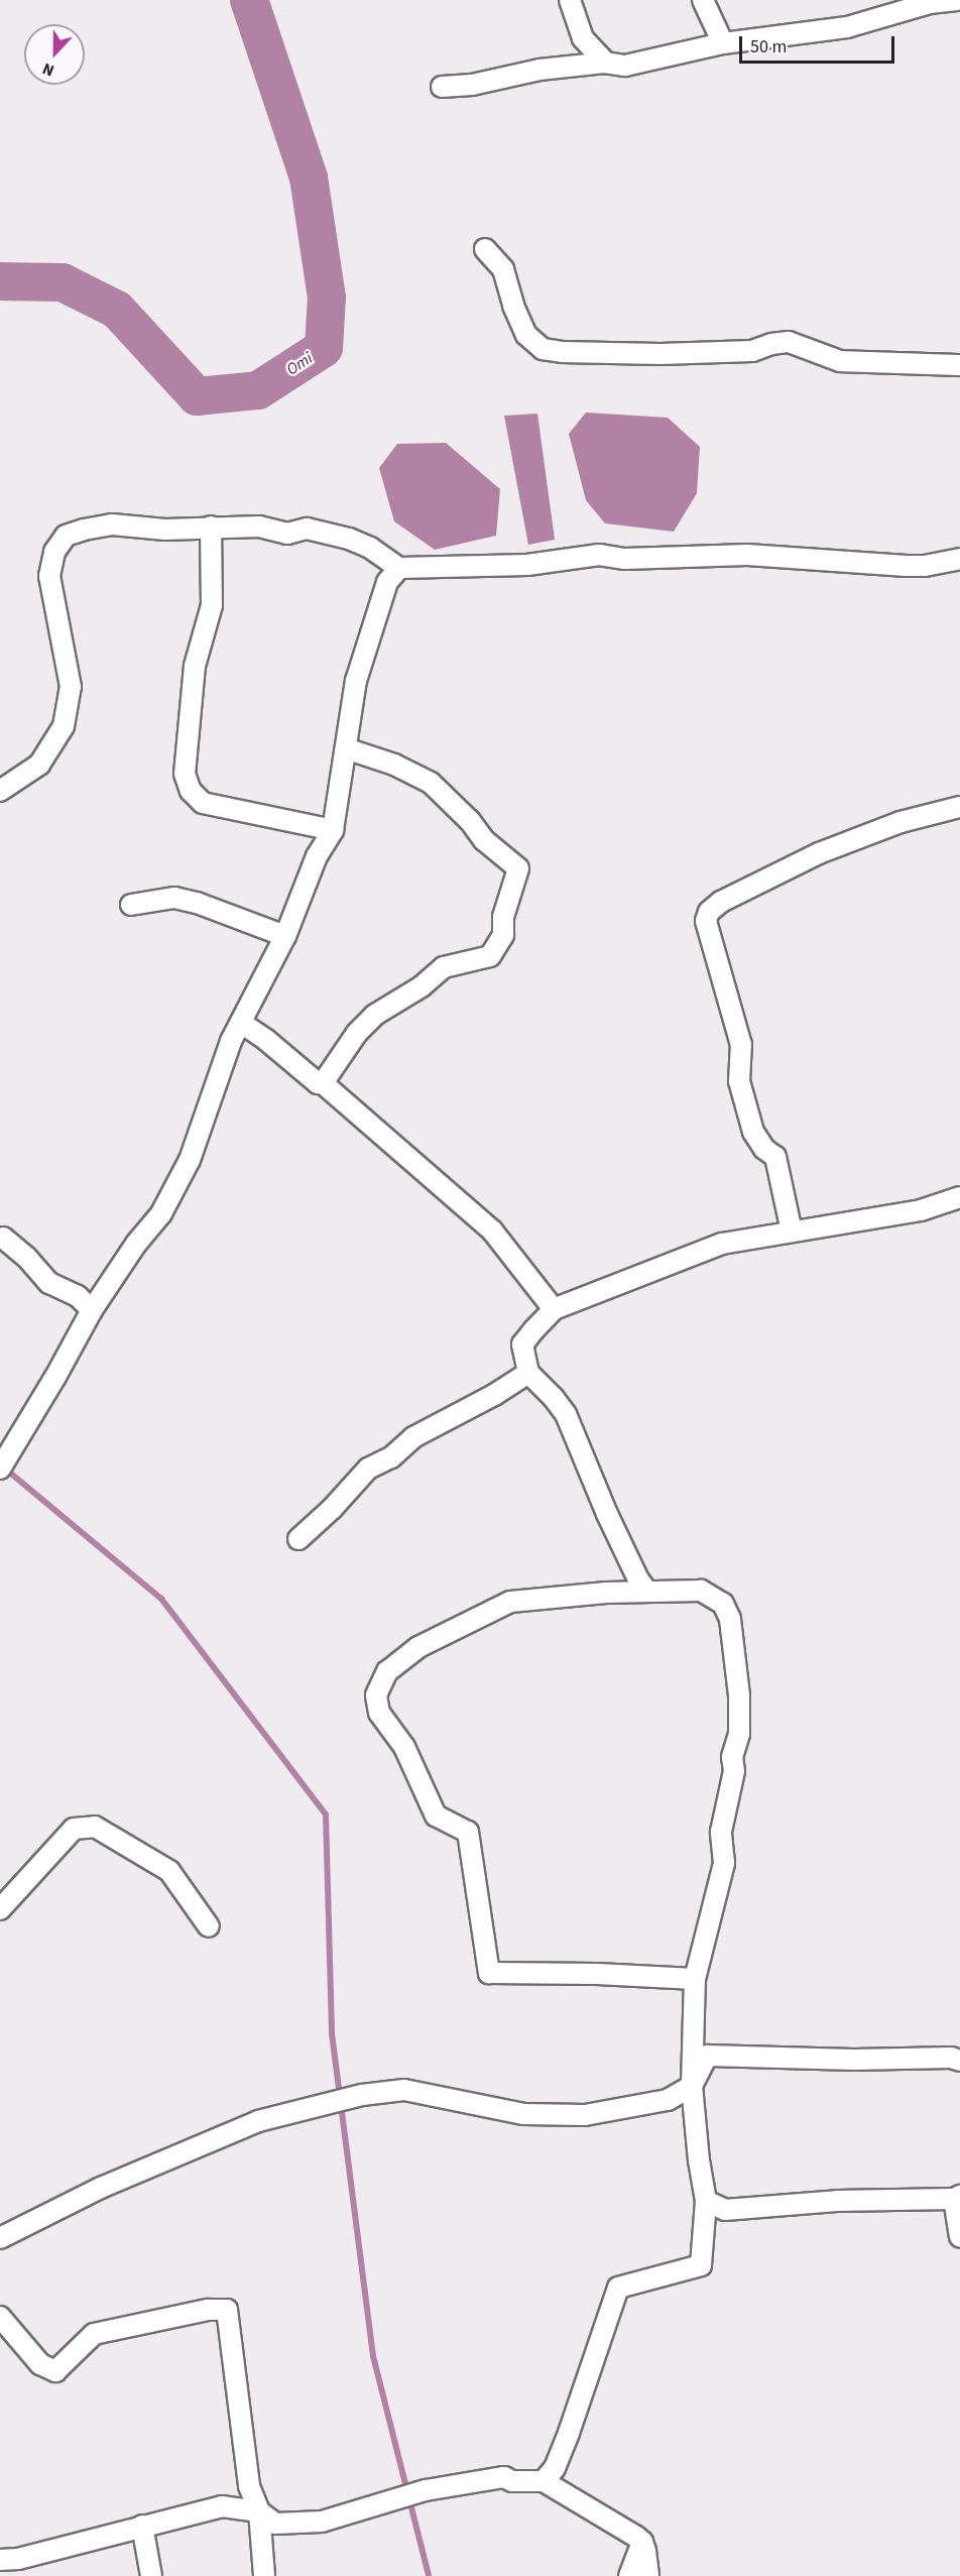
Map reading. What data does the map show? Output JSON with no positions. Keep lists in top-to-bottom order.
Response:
{
  "water": ["Omi"],
  "scale_bar": "50 m",
  "north": "bottom"
}
